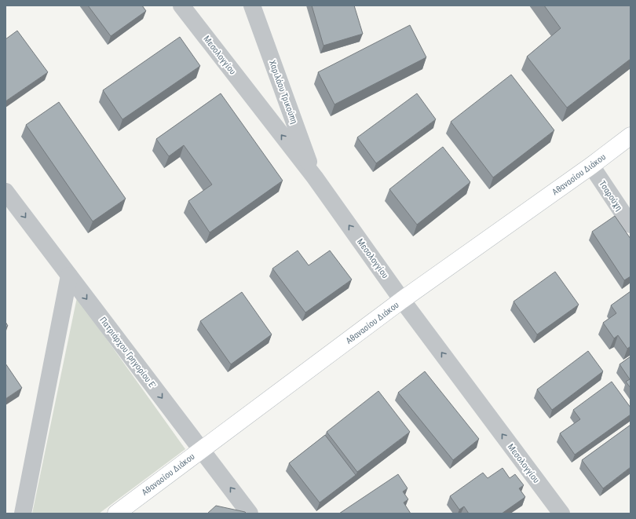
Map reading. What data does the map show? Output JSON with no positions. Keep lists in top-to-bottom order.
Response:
{
  "streets": {
    "street": [
      "Μεσολογγίου",
      "Χαριλάου Τρικούπη",
      "Αθανασίου Διάκου",
      "Τσαρούχη",
      "Πατριάρχου Γρηγορίου Ε'"
    ]
  },
  "crossings": [
    ["Μεσολογγίου", "Χαριλάου Τρικούπη"],
    ["Μεσολογγίου", "Αθανασίου Διάκου"],
    ["Αθανασίου Διάκου", "Τσαρούχη"],
    ["Αθανασίου Διάκου", "Πατριάρχου Γρηγορίου Ε'"]
  ],
  "one_way": ["Μεσολογγίου"]
}
